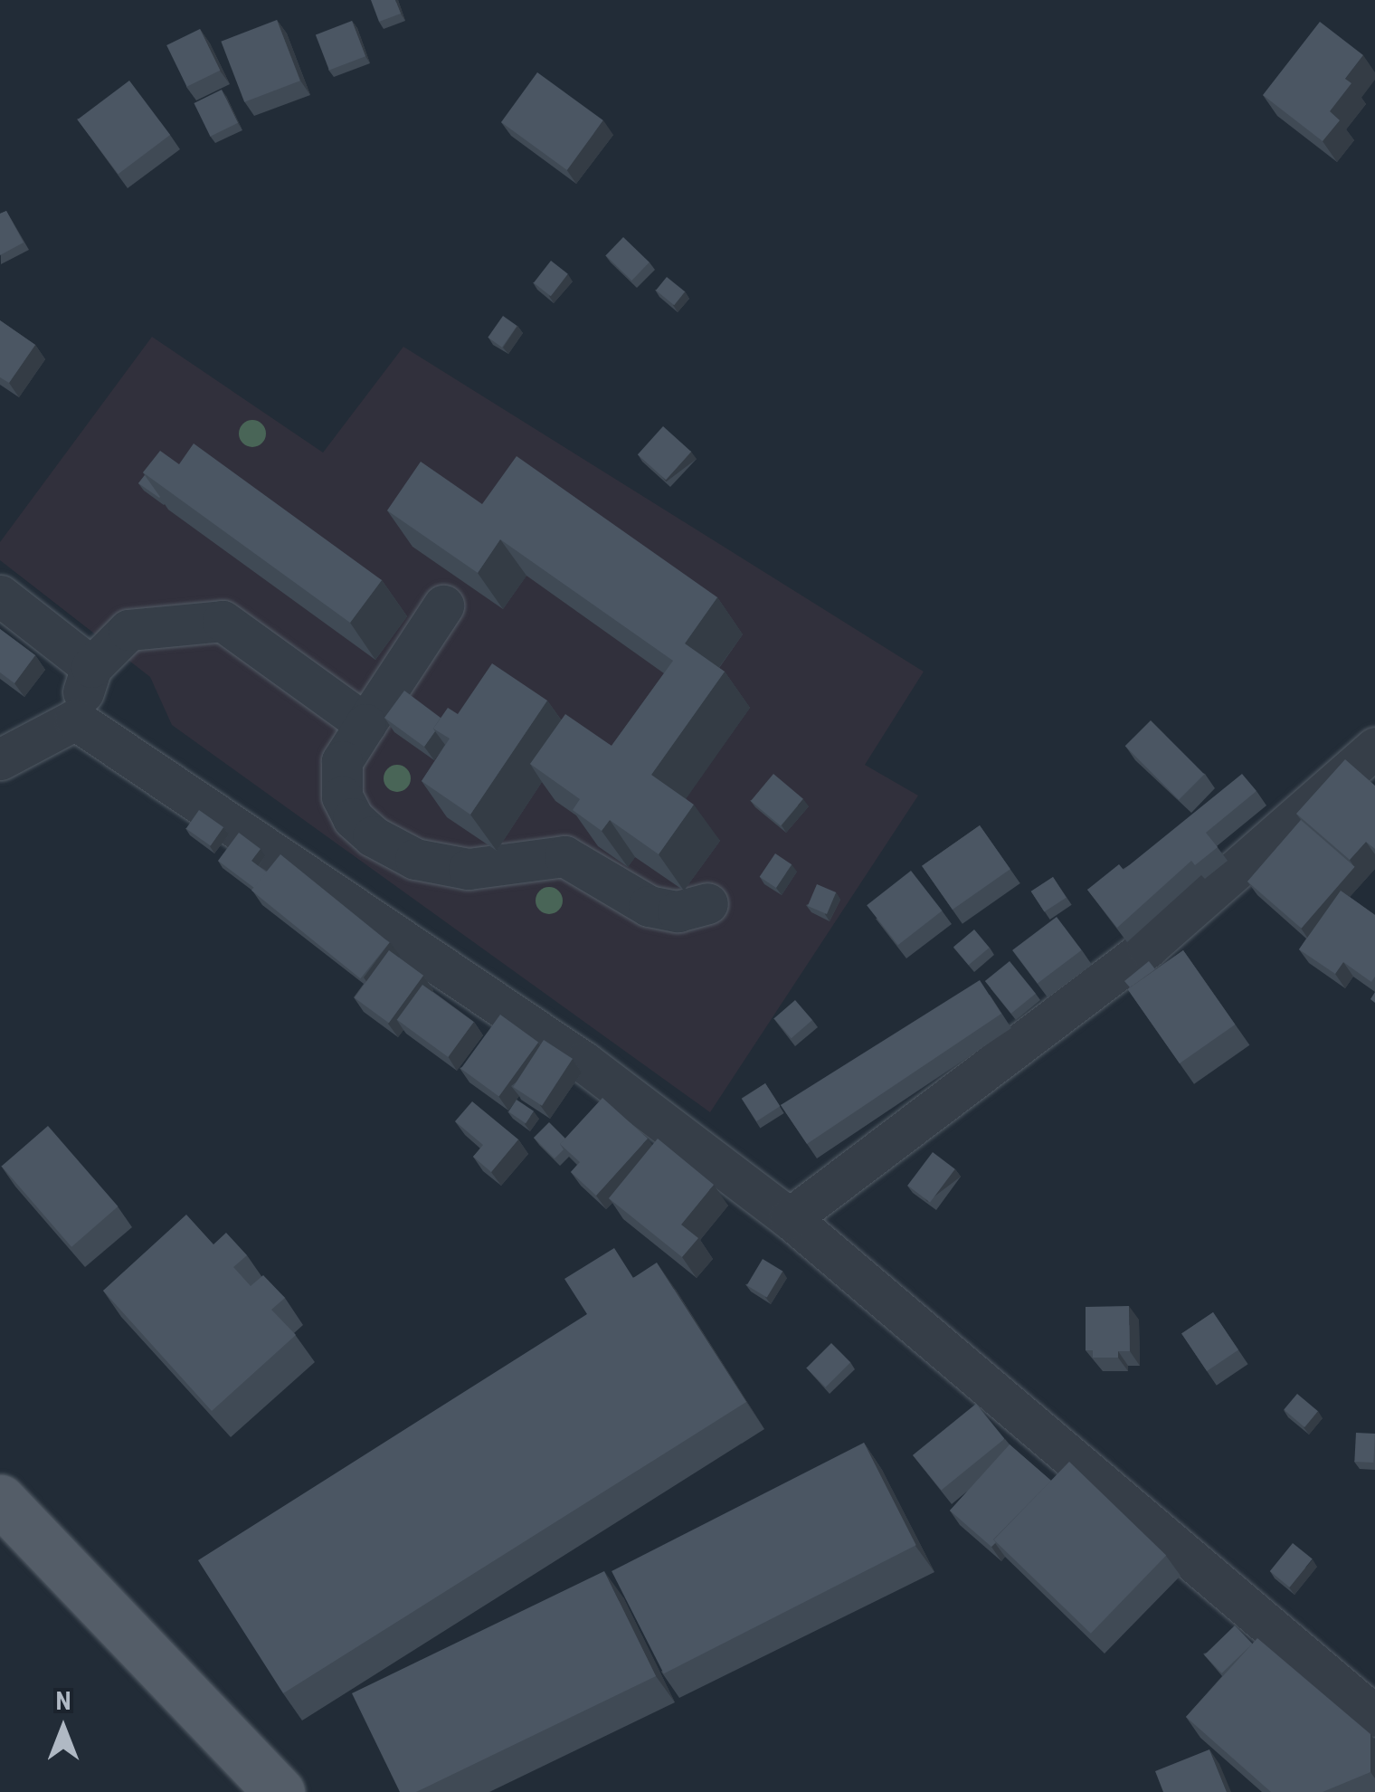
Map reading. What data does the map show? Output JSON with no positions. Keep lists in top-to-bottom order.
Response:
{
  "north": "top"
}
